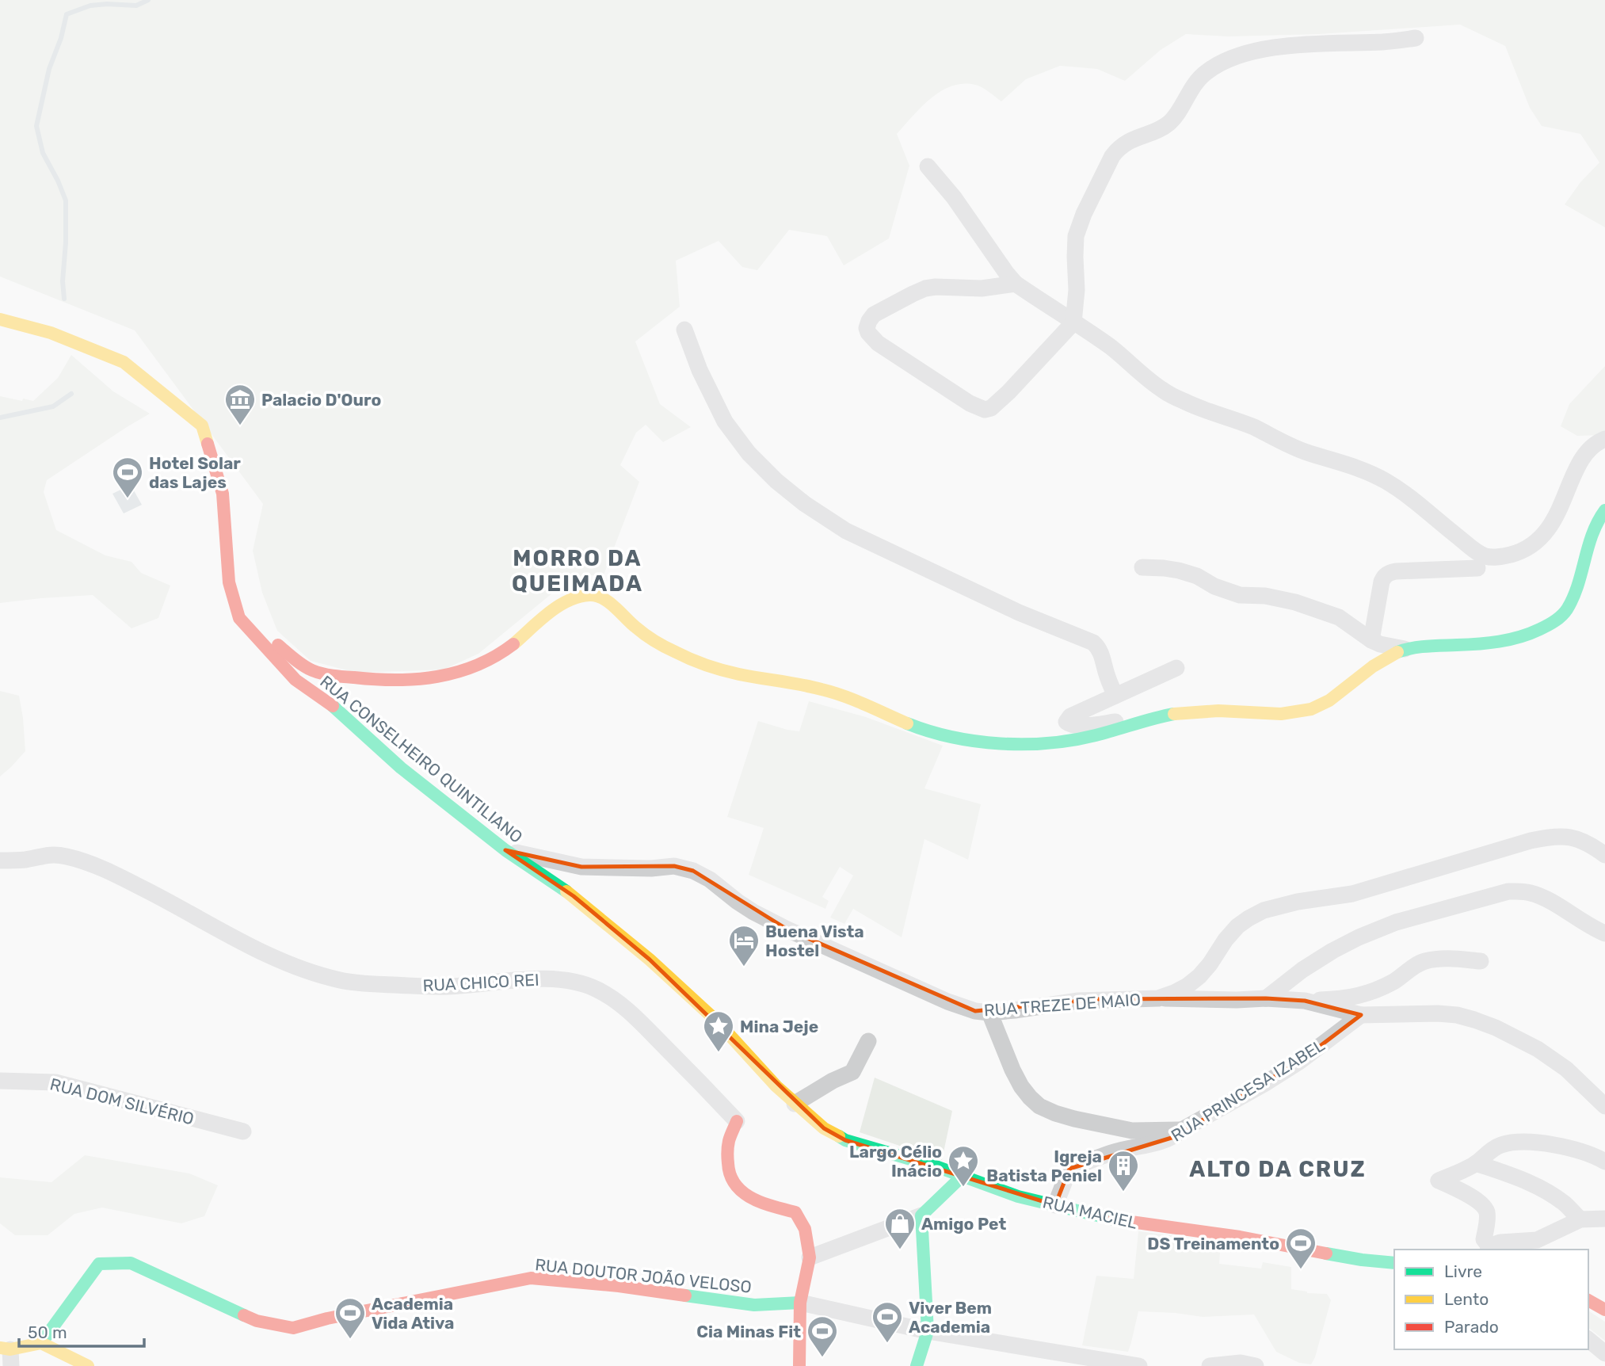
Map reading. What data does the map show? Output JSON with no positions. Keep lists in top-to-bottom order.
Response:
{
  "streets": {
    "street": [
      "RUA CONSELHEIRO QUINTILIANO",
      "RUA CHICO REI",
      "RUA TREZE DE MAIO",
      "RUA PRINCESA IZABEL",
      "RUA DOM SILVÉRIO",
      "RUA MACIEL",
      "RUA DOUTOR JOÃO VELOSO"
    ]
  },
  "crossings": [
    ["RUA CONSELHEIRO QUINTILIANO", "RUA TREZE DE MAIO"],
    ["RUA CONSELHEIRO QUINTILIANO", "RUA MACIEL"],
    ["RUA PRINCESA IZABEL", "RUA MACIEL"]
  ],
  "districts": ["MORRO DA QUEIMADA", "ALTO DA CRUZ"],
  "places": {
    "museum": ["Palacio D'Ouro"],
    "sports": [
      "Hotel Solar das Lajes",
      "DS Treinamento",
      "Academia Vida Ativa",
      "Viver Bem Academia",
      "Cia Minas Fit"
    ],
    "hotel": ["Buena Vista Hostel"],
    "place": ["Mina Jeje", "Largo Célio Inácio"],
    "building": ["Igreja Batista Peniel"],
    "shop": ["Amigo Pet"]
  },
  "legend": ["Livre", "Lento", "Parado"],
  "scale_bar": "50 m"
}
